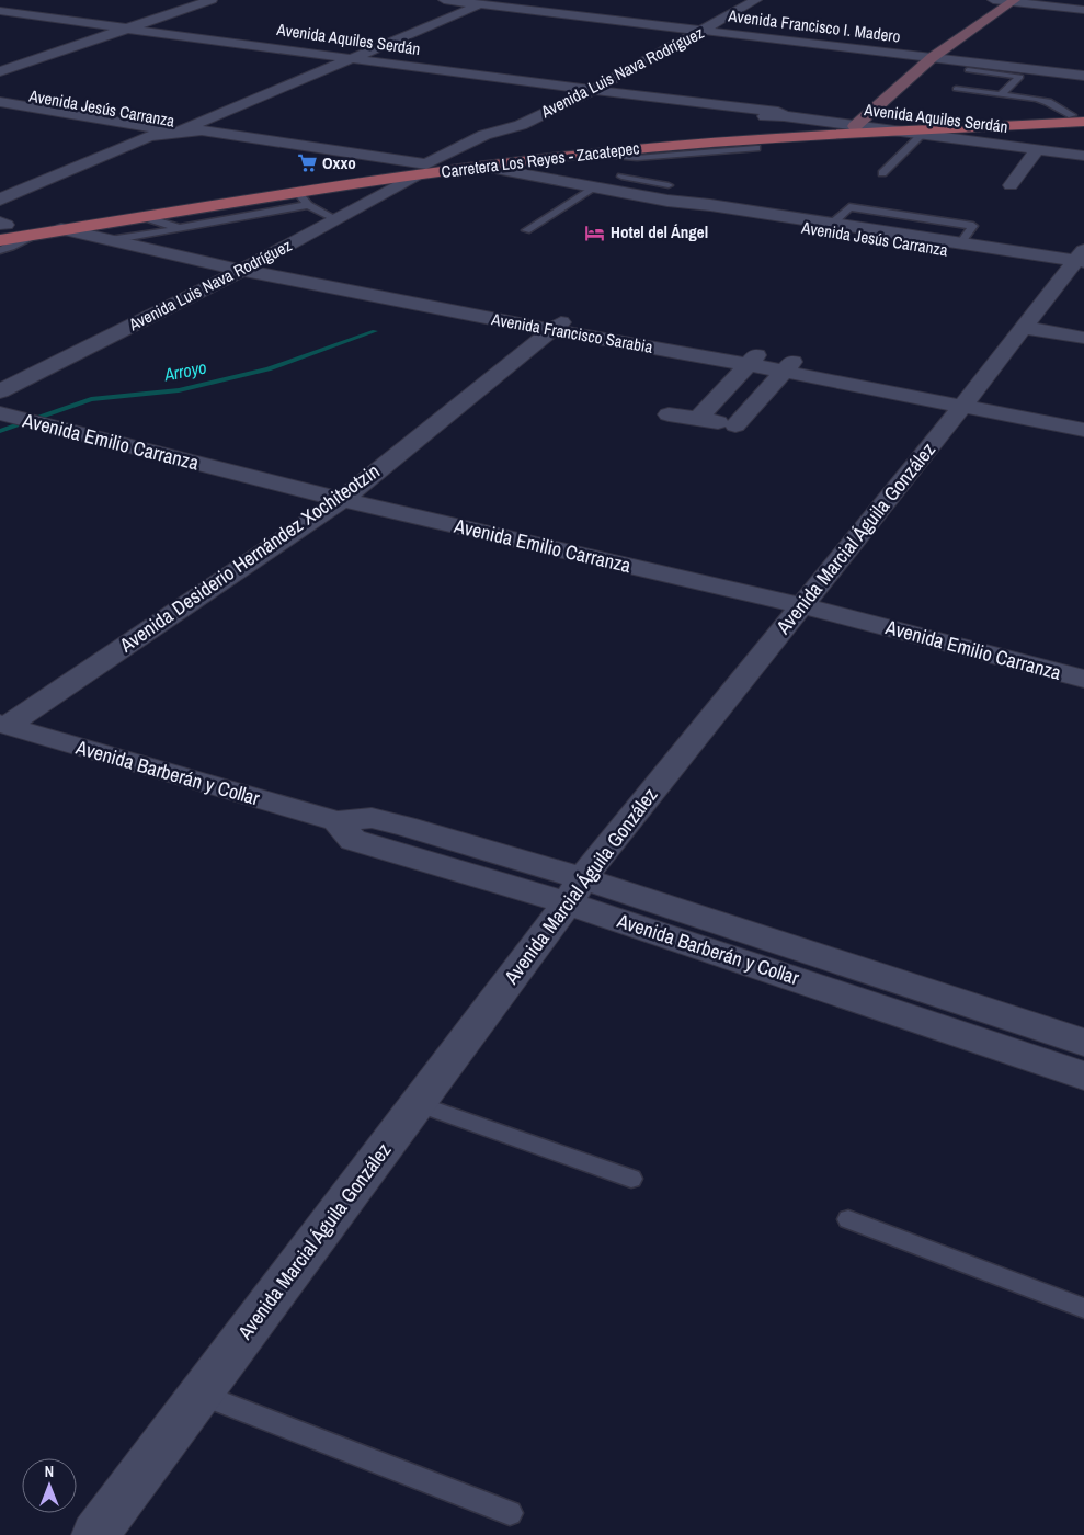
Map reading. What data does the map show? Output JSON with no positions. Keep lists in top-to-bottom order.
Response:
{
  "streets": {
    "main road": ["Carretera Los Reyes - Zacatepec"],
    "street": [
      "Avenida Francisco I. Madero",
      "Avenida Aquiles Serdán",
      "Avenida Luis Nava Rodríguez",
      "Avenida Jesús Carranza",
      "Avenida Francisco Sarabia",
      "Avenida Emilio Carranza",
      "Avenida Marcial Águila González",
      "Avenida Desiderio Hernández Xochiteotzin",
      "Avenida Barberán y Collar"
    ]
  },
  "crossings": [
    ["Avenida Francisco I. Madero", "Avenida Luis Nava Rodríguez"],
    ["Avenida Aquiles Serdán", "Avenida Luis Nava Rodríguez"],
    ["Avenida Aquiles Serdán", "Carretera Los Reyes - Zacatepec"],
    ["Avenida Luis Nava Rodríguez", "Avenida Jesús Carranza"],
    ["Avenida Luis Nava Rodríguez", "Carretera Los Reyes - Zacatepec"],
    ["Avenida Luis Nava Rodríguez", "Avenida Francisco Sarabia"],
    ["Avenida Jesús Carranza", "Carretera Los Reyes - Zacatepec"],
    ["Avenida Jesús Carranza", "Avenida Marcial Águila González"],
    ["Carretera Los Reyes - Zacatepec", "Avenida Francisco Sarabia"],
    ["Avenida Francisco Sarabia", "Avenida Marcial Águila González"],
    ["Avenida Francisco Sarabia", "Avenida Desiderio Hernández Xochiteotzin"],
    ["Avenida Emilio Carranza", "Avenida Marcial Águila González"],
    ["Avenida Emilio Carranza", "Avenida Desiderio Hernández Xochiteotzin"],
    ["Avenida Marcial Águila González", "Avenida Barberán y Collar"],
    ["Avenida Desiderio Hernández Xochiteotzin", "Avenida Barberán y Collar"]
  ],
  "water": ["Arroyo"],
  "places": {
    "supermarket": ["Oxxo"],
    "hotel": ["Hotel del Ángel"]
  },
  "north": "top"
}
